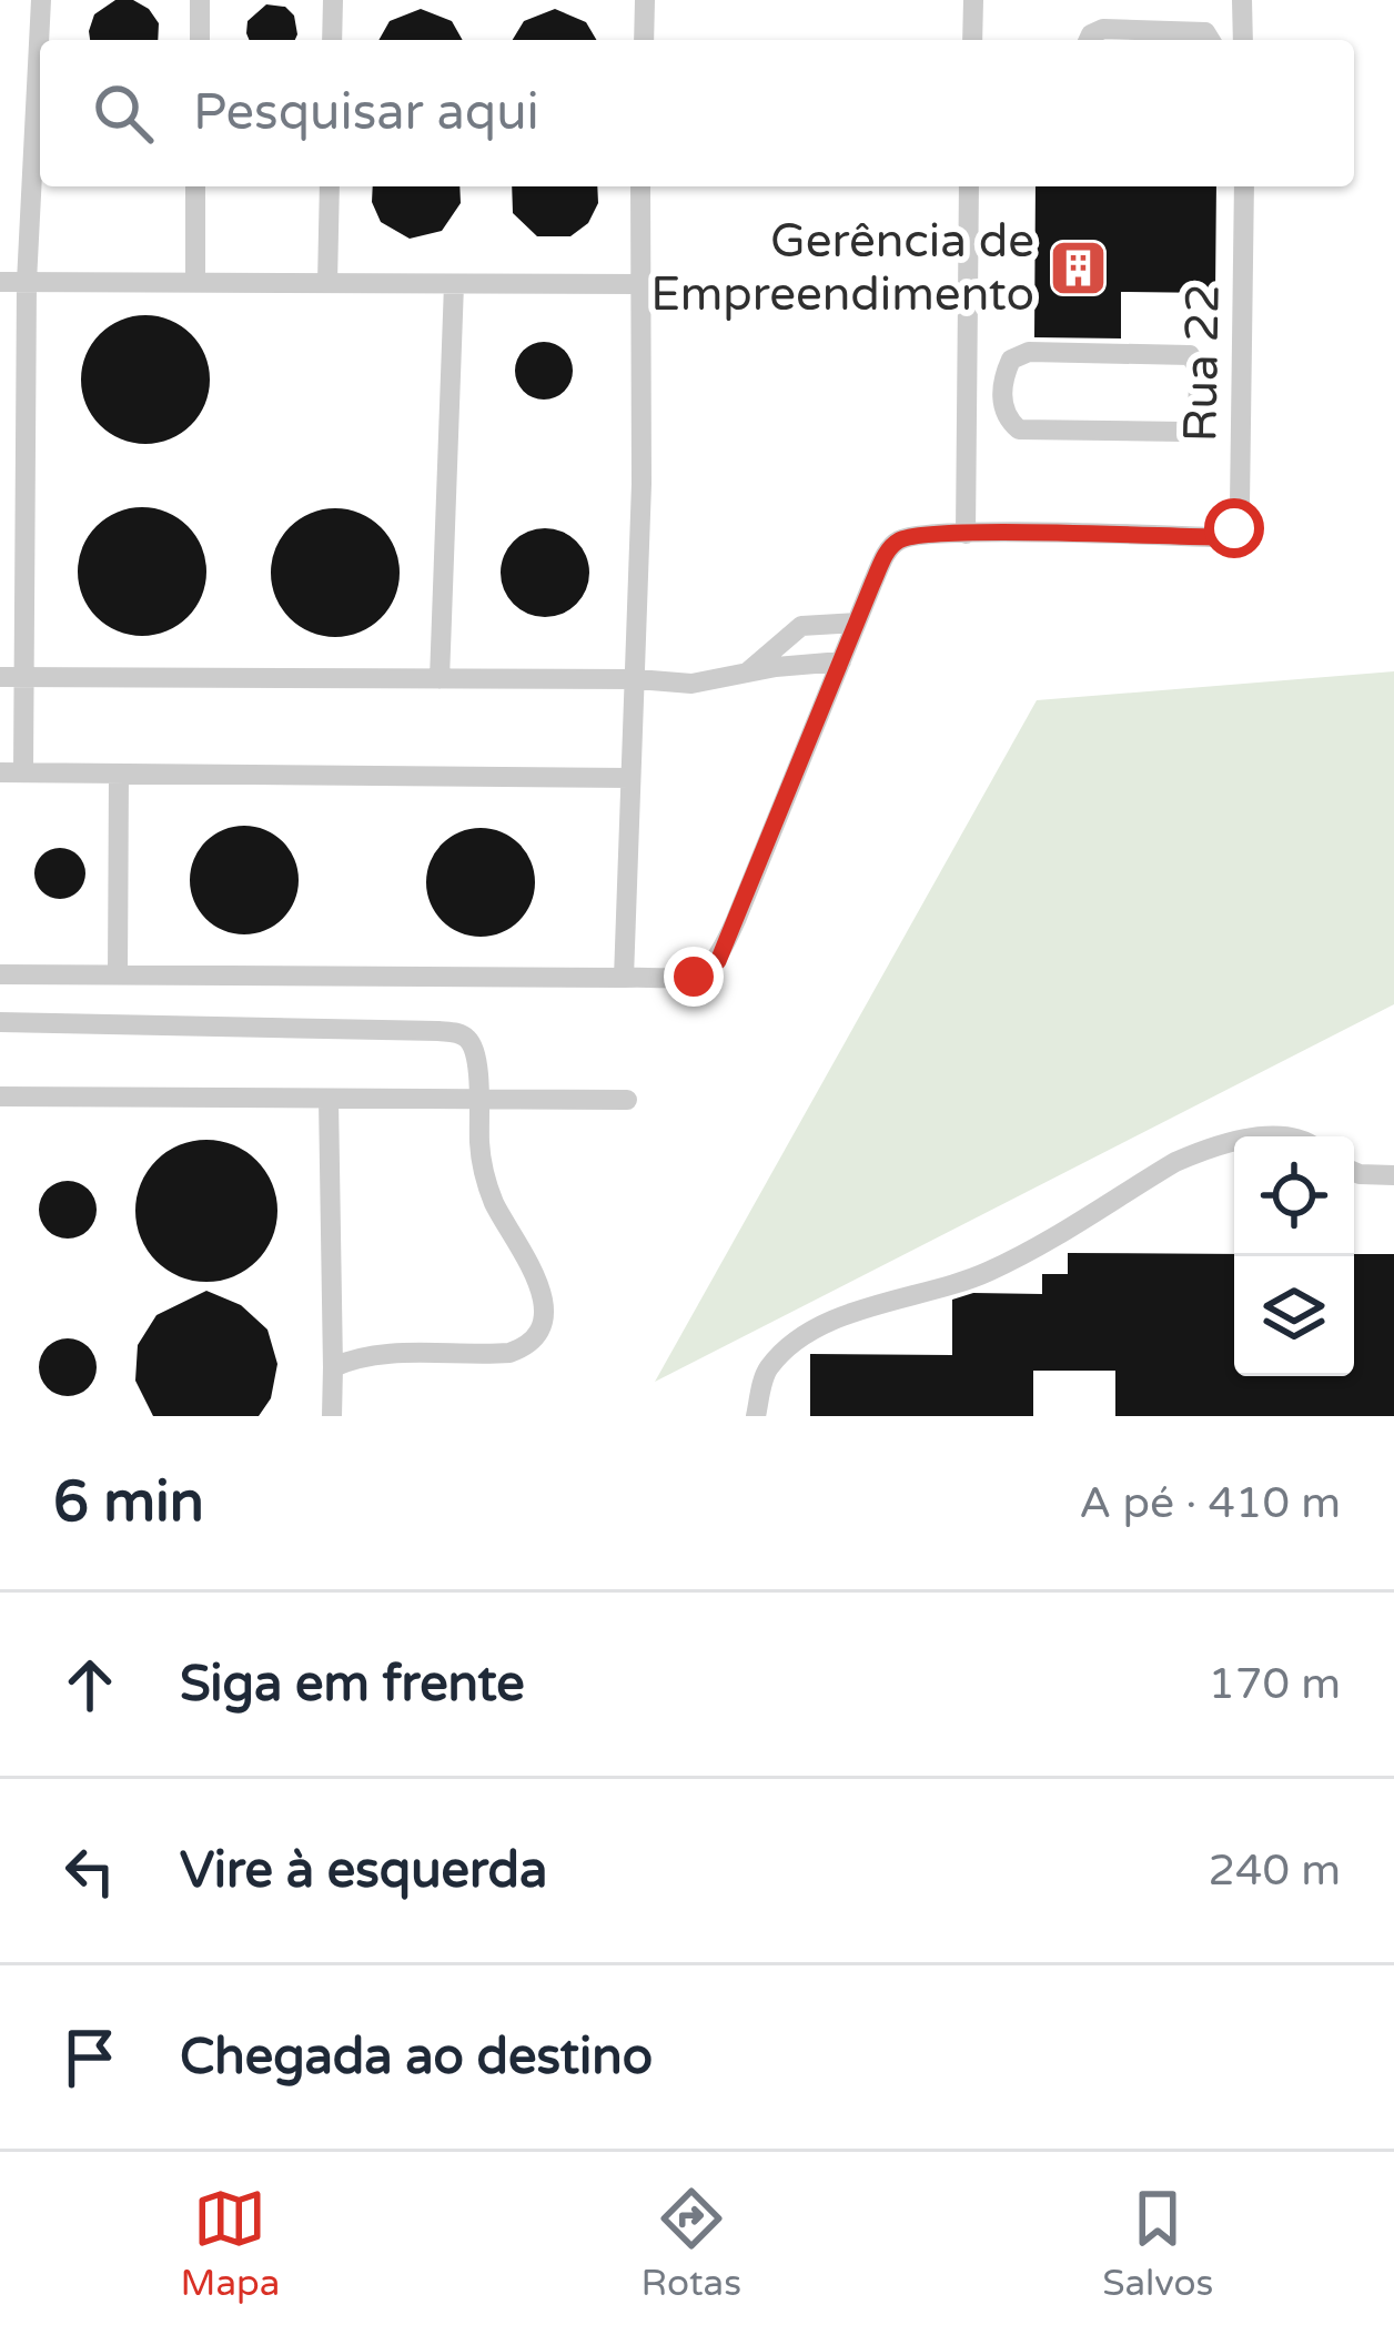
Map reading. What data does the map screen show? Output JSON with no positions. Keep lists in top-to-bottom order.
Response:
{
  "streets": {
    "lane": ["Rua 22"]
  },
  "places": {
    "building": ["Gerência de Empreendimento"]
  },
  "page": {
    "search": "Pesquisar aqui",
    "heading": ["6 min", "A pé · 410 m"],
    "list": [
      ["Siga em frente", "170 m"],
      ["Vire à esquerda", "240 m"],
      "Chegada ao destino"
    ],
    "nav": ["Mapa", "Rotas", "Salvos"]
  }
}
